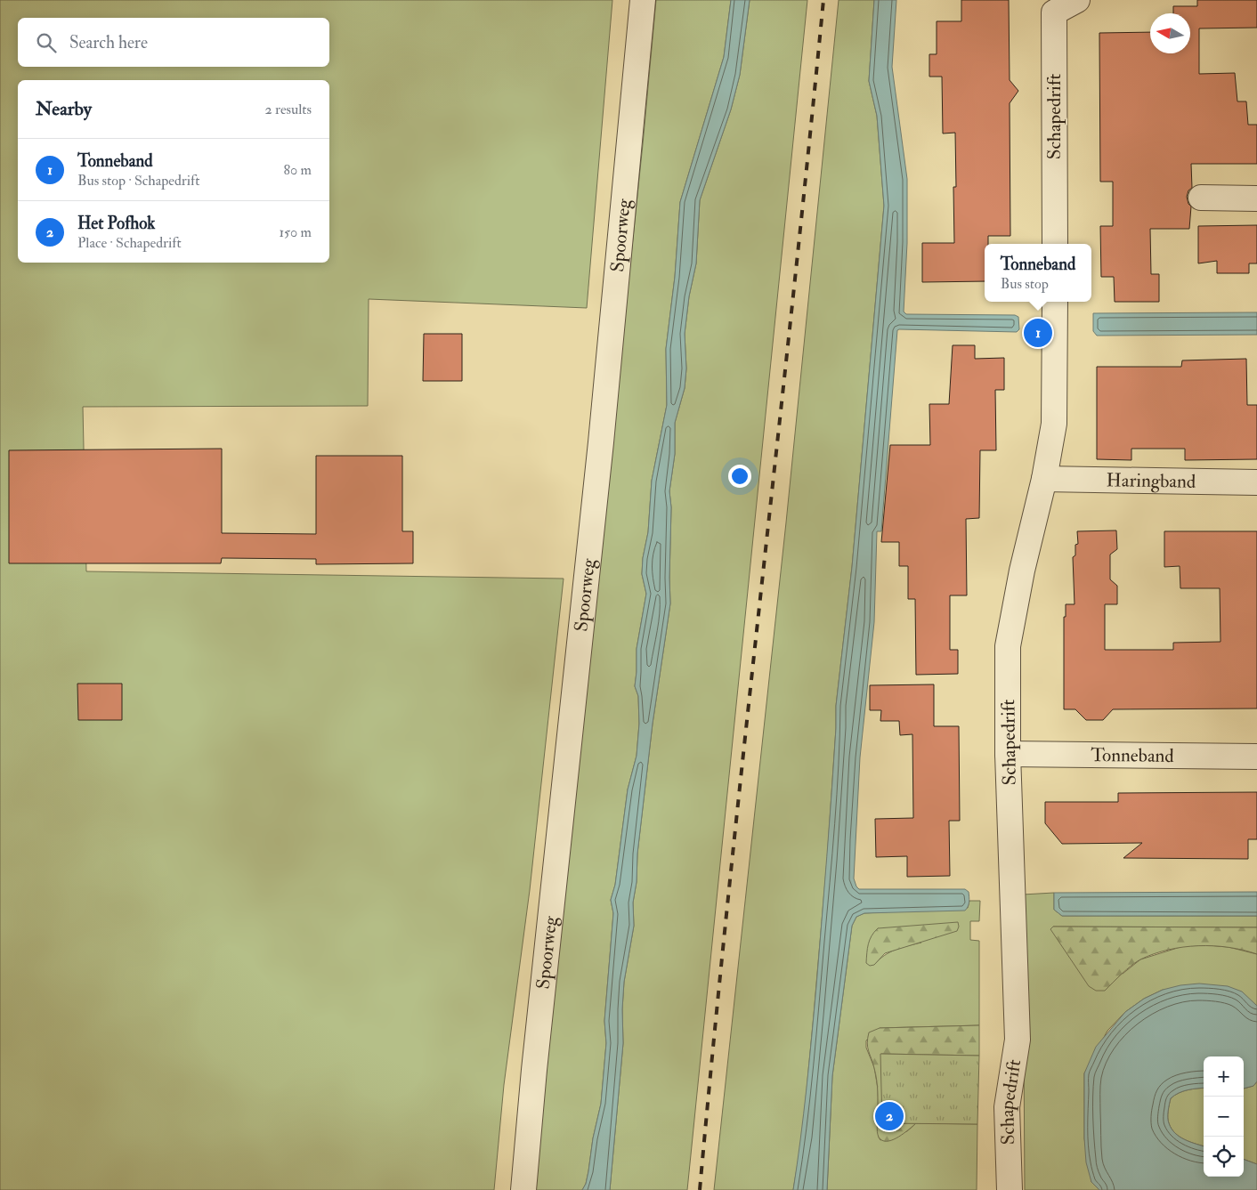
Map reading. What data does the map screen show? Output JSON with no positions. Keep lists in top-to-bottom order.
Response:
{
  "streets": {
    "street": [
      "Schapedrift",
      "Spoorweg",
      "Haringband",
      "Tonneband"
    ]
  },
  "crossings": [
    ["Schapedrift", "Haringband"],
    ["Schapedrift", "Tonneband"]
  ],
  "north": "left",
  "page": {
    "search": "Search here",
    "heading": ["Nearby", "2 results"],
    "list": [
      {
        "mark": "1",
        "name": "Tonneband",
        "note": "Bus stop · Schapedrift",
        "value": "80 m"
      },
      {
        "mark": "2",
        "name": "Het Pofhok",
        "note": "Place · Schapedrift",
        "value": "150 m"
      }
    ],
    "popup": ["Tonneband", "Bus stop"],
    "pins": ["1", "2"],
    "map_buttons": ["+", "−"]
  }
}
